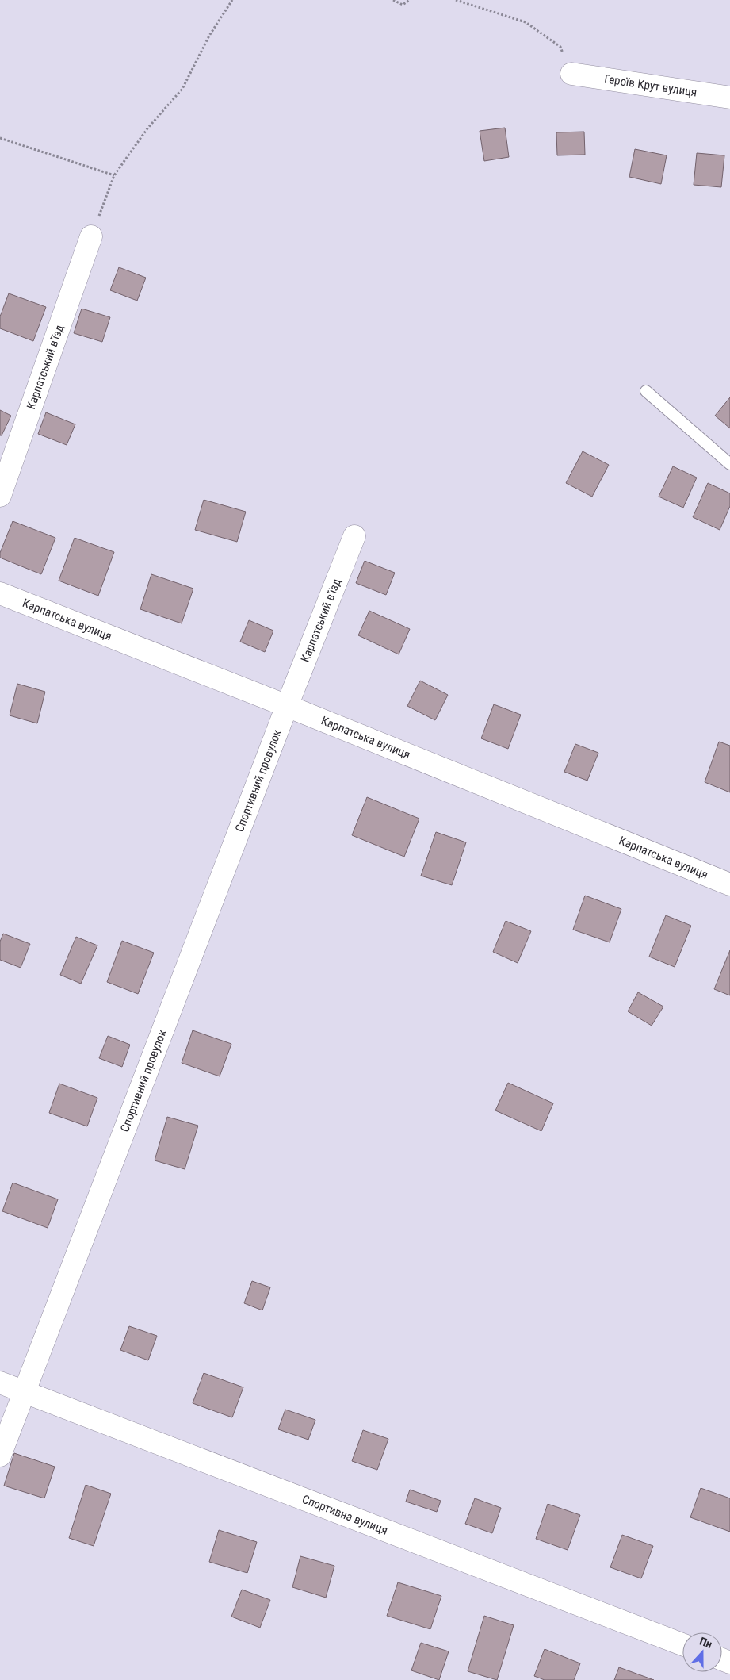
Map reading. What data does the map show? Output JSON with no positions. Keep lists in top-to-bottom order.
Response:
{
  "streets": {
    "street": [
      "Героїв Крут вулиця",
      "Карпатський в'їзд",
      "Карпатська вулиця",
      "Спортивний провулок",
      "Спортивна вулиця"
    ]
  },
  "crossings": [
    ["Карпатський в'їзд", "Карпатська вулиця"],
    ["Карпатський в'їзд", "Спортивний провулок"],
    ["Карпатська вулиця", "Спортивний провулок"],
    ["Спортивний провулок", "Спортивна вулиця"]
  ],
  "north": "top"
}
